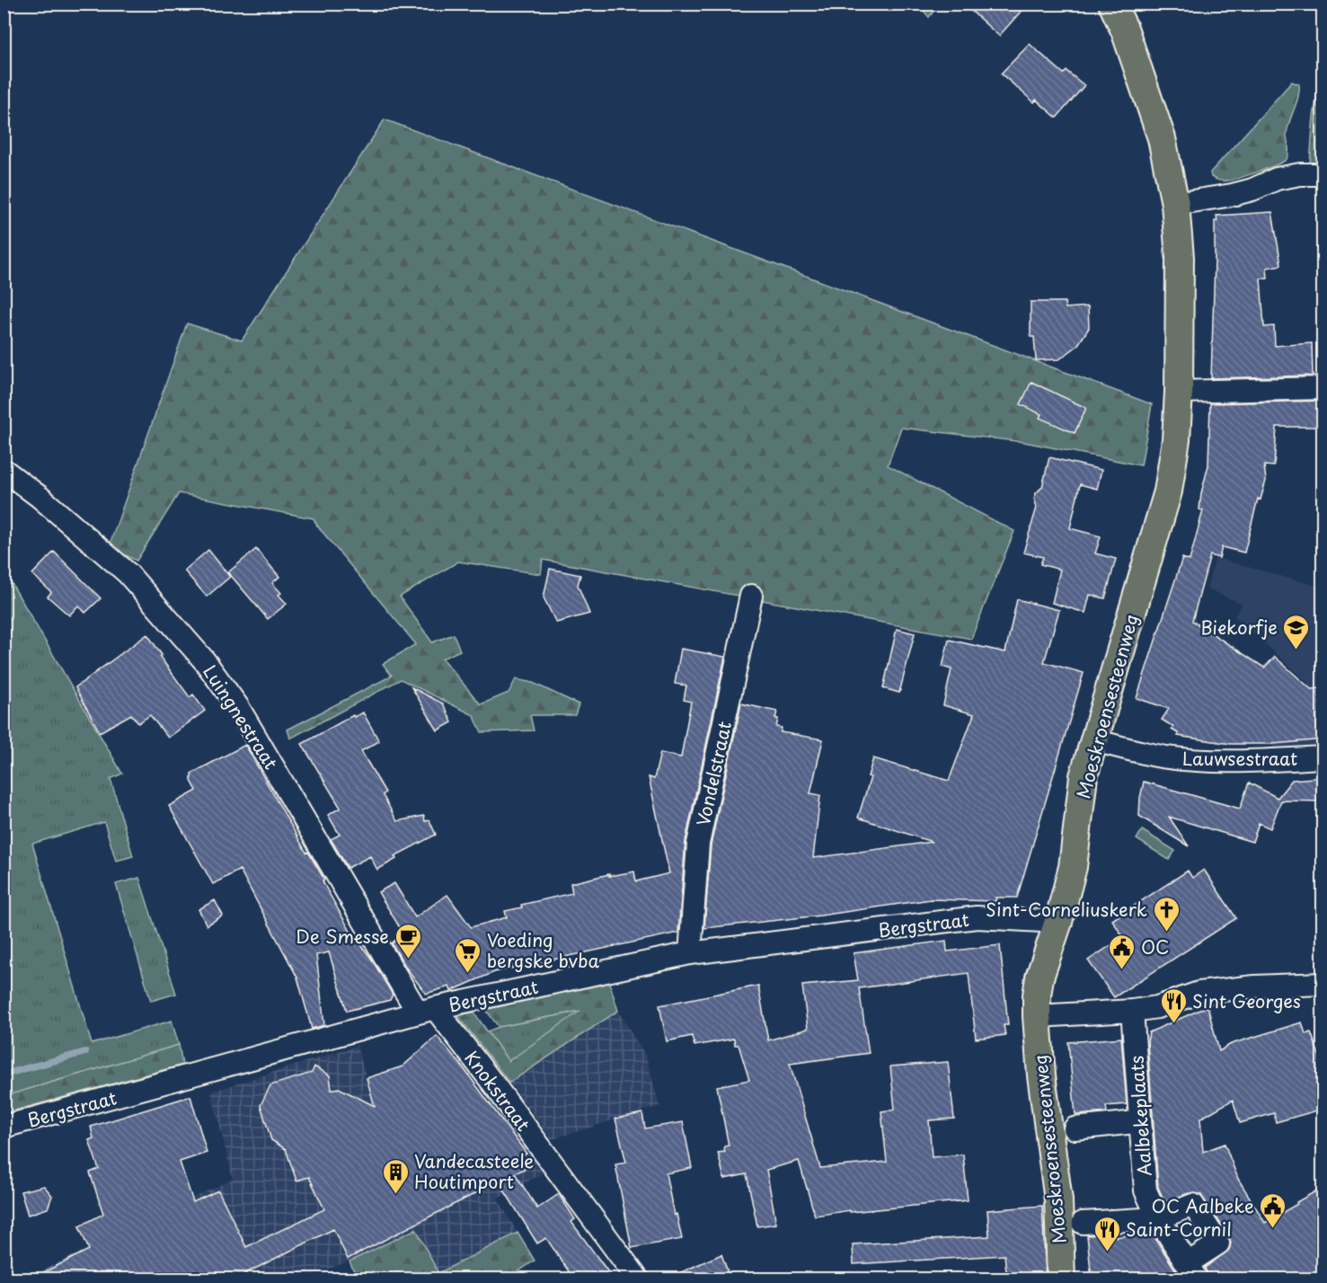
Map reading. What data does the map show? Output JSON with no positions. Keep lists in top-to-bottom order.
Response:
{
  "streets": {
    "main road": ["Moeskroensesteenweg"],
    "street": [
      "Luingnestraat",
      "Lauwsestraat",
      "Vondelstraat",
      "Bergstraat",
      "Knokstraat",
      "Aalbekeplaats"
    ]
  },
  "crossings": [
    ["Moeskroensesteenweg", "Lauwsestraat"],
    ["Moeskroensesteenweg", "Bergstraat"],
    ["Luingnestraat", "Bergstraat"],
    ["Luingnestraat", "Knokstraat"],
    ["Vondelstraat", "Bergstraat"],
    ["Bergstraat", "Knokstraat"]
  ],
  "places": {
    "school or university": ["Biekorfje"],
    "church": ["Sint-Corneliuskerk"],
    "cafe": ["De Smesse"],
    "public building": ["OC", "OC Aalbeke"],
    "supermarket": ["Voeding bergske bvba"],
    "restaurant": ["Sint Georges", "Saint-Cornil"],
    "building": ["Vandecasteele Houtimport"]
  }
}
